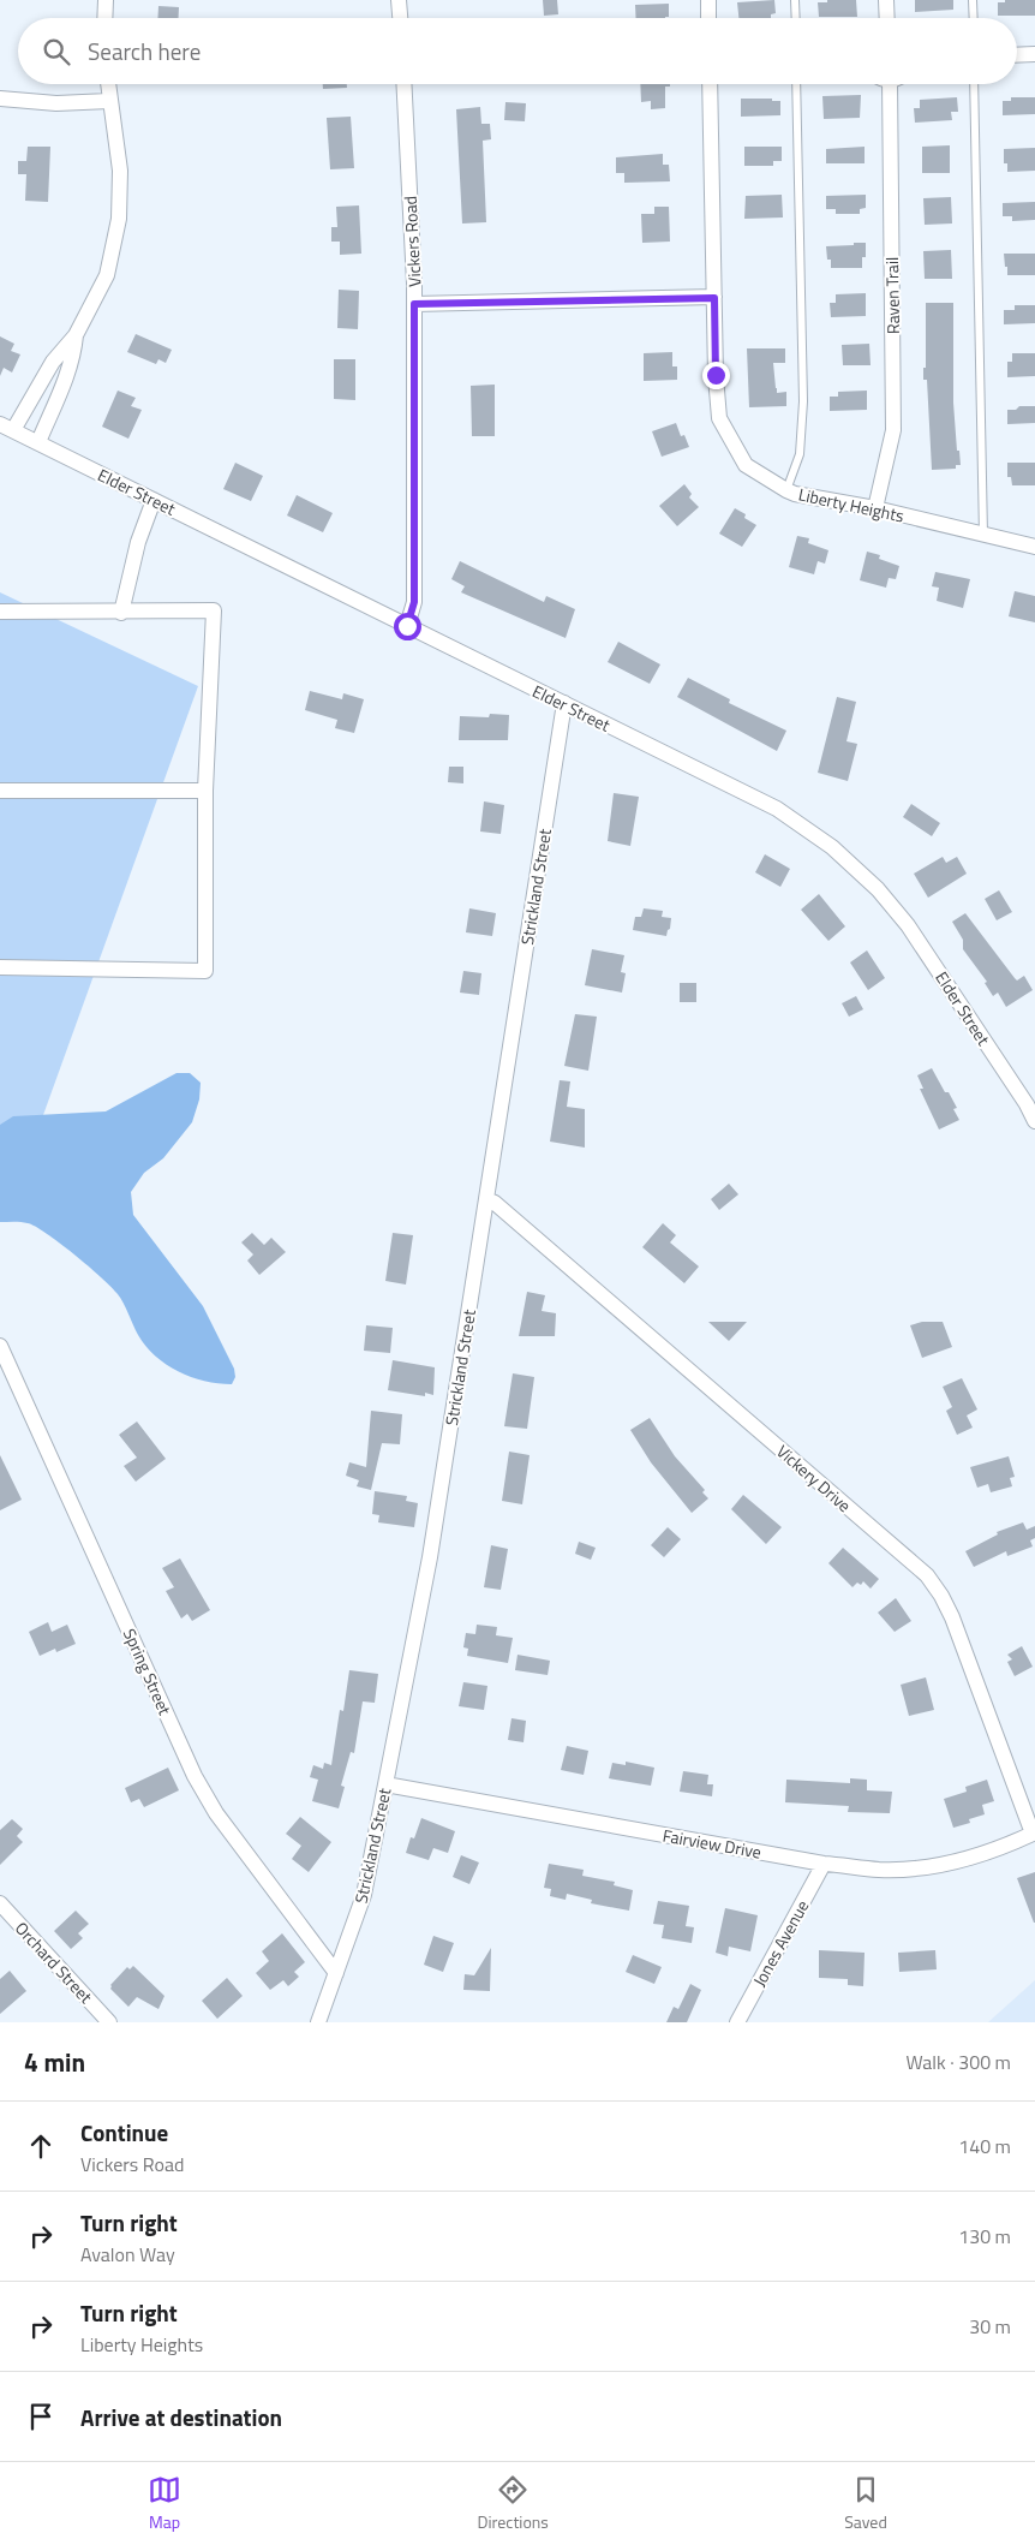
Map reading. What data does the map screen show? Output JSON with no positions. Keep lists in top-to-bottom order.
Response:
{
  "streets": {
    "street": [
      "Vickers Road",
      "Raven Trail",
      "Elder Street",
      "Liberty Heights",
      "Strickland Street",
      "Vickery Drive",
      "Spring Street",
      "Fairview Drive",
      "Jones Avenue",
      "Orchard Street"
    ]
  },
  "crossings": [
    ["Vickers Road", "Elder Street"],
    ["Raven Trail", "Liberty Heights"],
    ["Elder Street", "Strickland Street"],
    ["Strickland Street", "Vickery Drive"],
    ["Strickland Street", "Spring Street"],
    ["Strickland Street", "Fairview Drive"],
    ["Vickery Drive", "Fairview Drive"],
    ["Fairview Drive", "Jones Avenue"]
  ],
  "page": {
    "search": "Search here",
    "heading": ["4 min", "Walk · 300 m"],
    "list": [
      ["Continue", "Vickers Road", "140 m"],
      ["Turn right", "Avalon Way", "130 m"],
      ["Turn right", "Liberty Heights", "30 m"],
      "Arrive at destination"
    ],
    "nav": ["Map", "Directions", "Saved"]
  }
}
